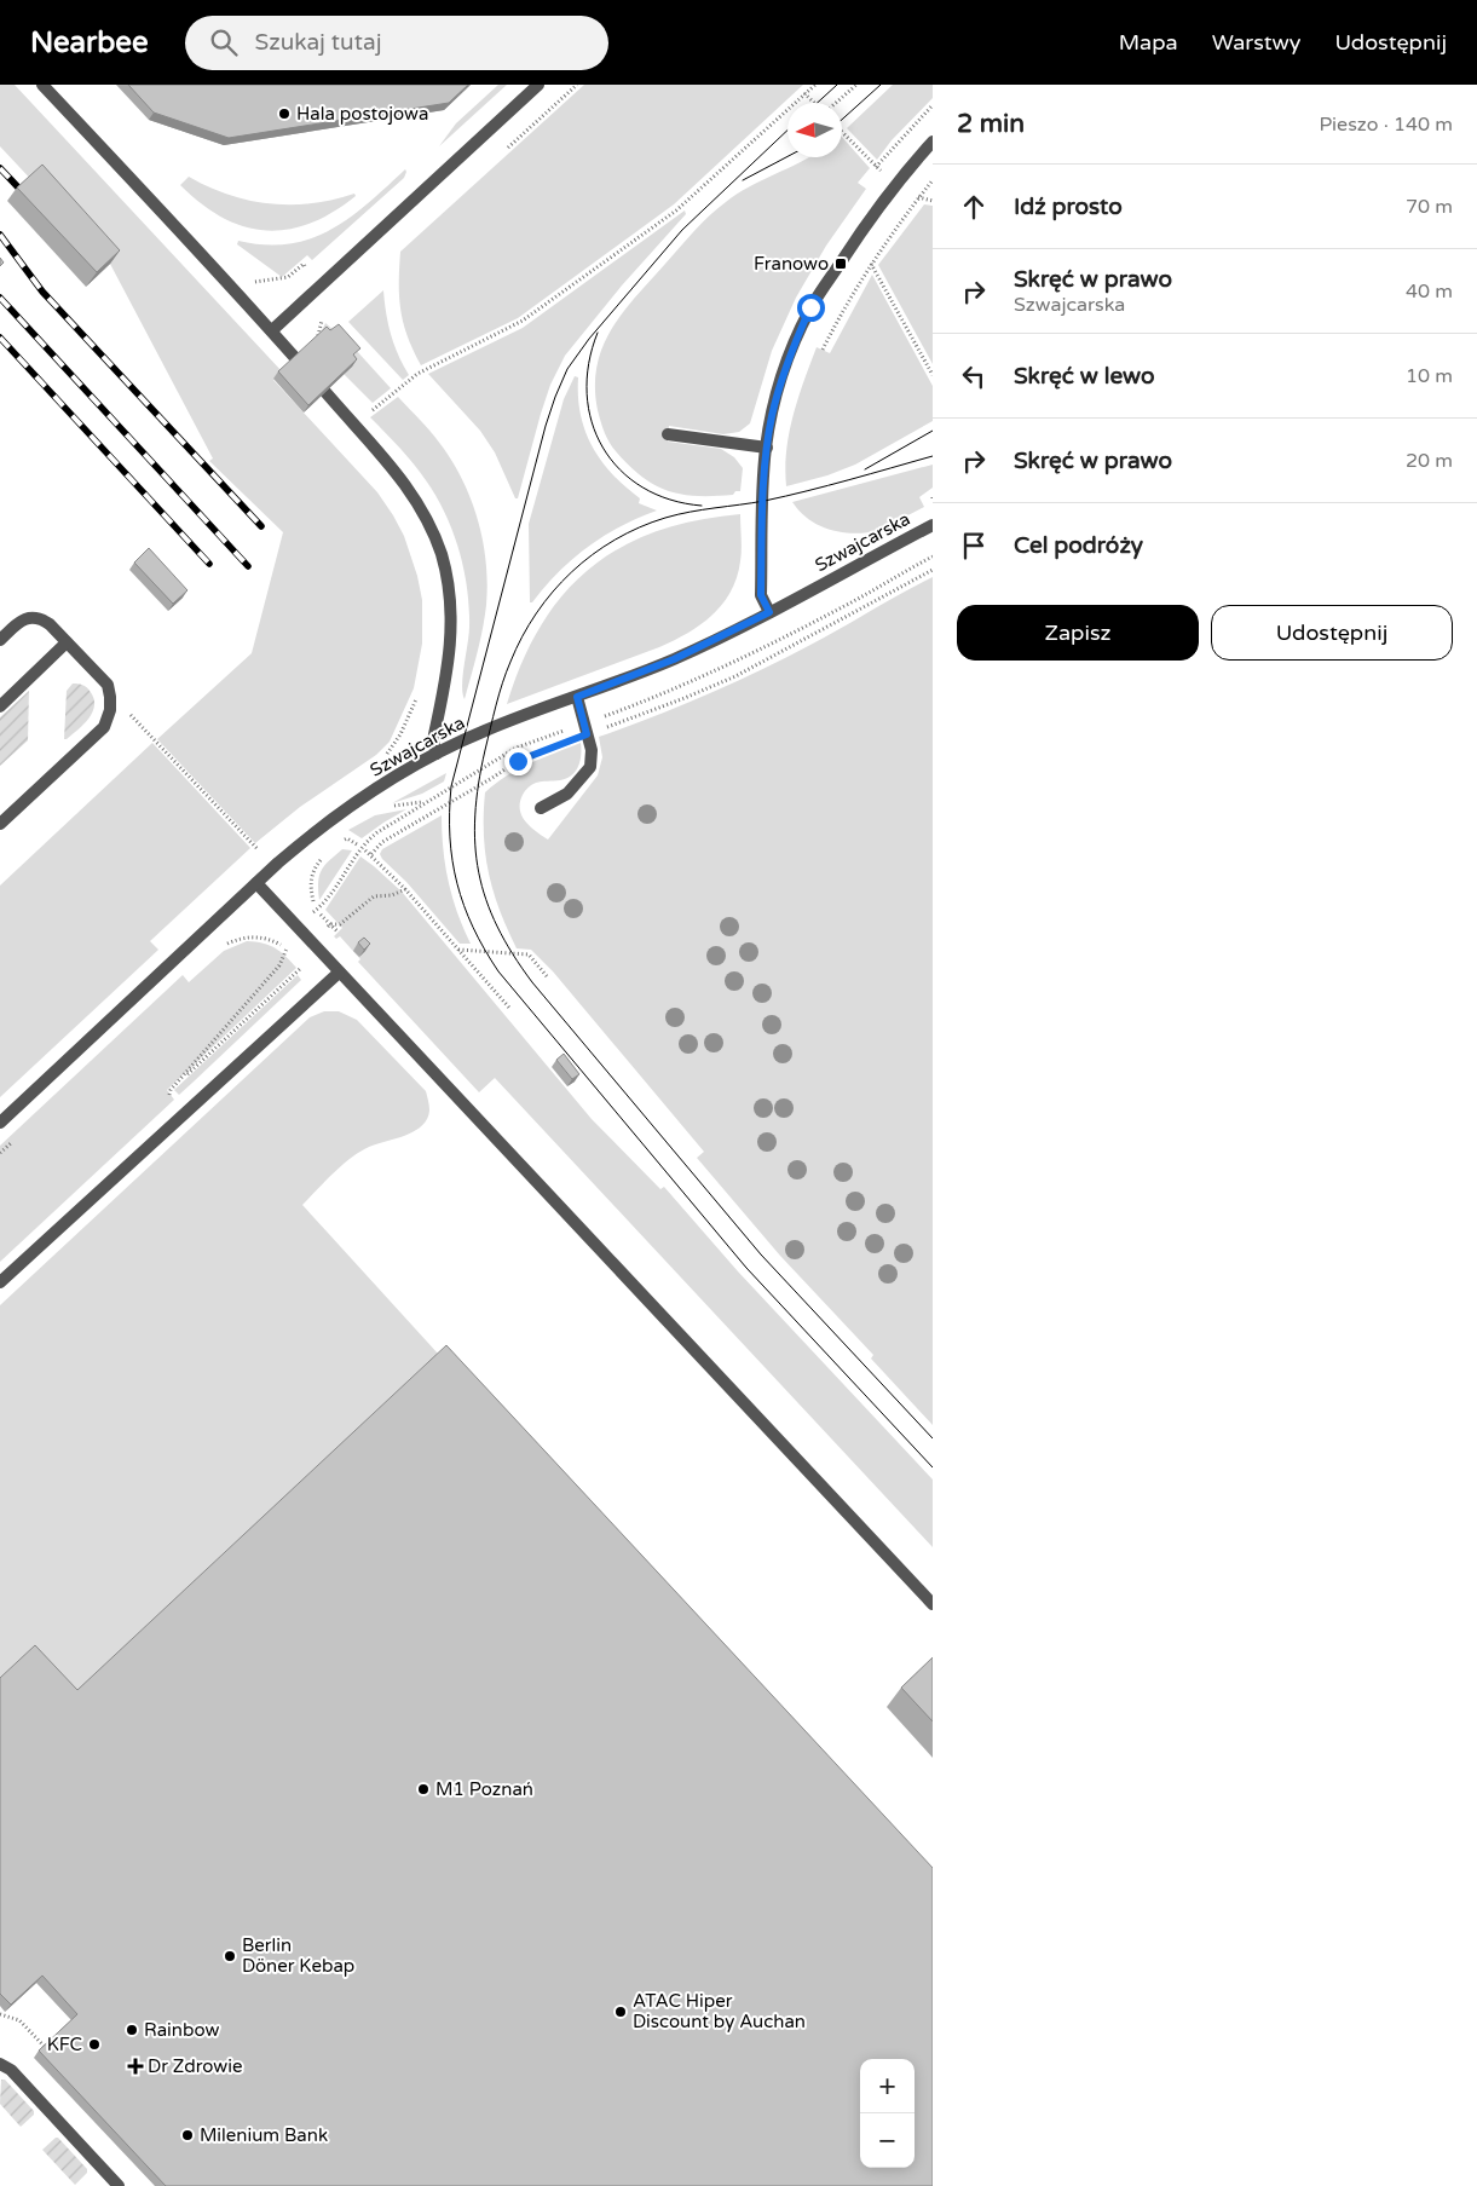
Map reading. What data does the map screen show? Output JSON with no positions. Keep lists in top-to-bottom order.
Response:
{
  "streets": {
    "street": ["Szwajcarska"]
  },
  "places": {
    "other": [
      "Hala postojowa",
      "M1 Poznań",
      "Berlin Döner Kebap",
      "ATAC Hiper Discount by Auchan",
      "Rainbow",
      "KFC",
      "Milenium Bank"
    ],
    "transit": ["Franowo"],
    "health": ["Dr Zdrowie"]
  },
  "north": "left",
  "page": {
    "header": "Nearbee",
    "search": "Szukaj tutaj",
    "nav": ["Mapa", "Warstwy", "Udostępnij"],
    "heading": ["2 min", "Pieszo · 140 m"],
    "list": [
      ["Idź prosto", "70 m"],
      ["Skręć w prawo", "Szwajcarska", "40 m"],
      ["Skręć w lewo", "10 m"],
      ["Skręć w prawo", "20 m"],
      "Cel podróży"
    ],
    "buttons": ["Zapisz", "Udostępnij"],
    "map_buttons": ["+", "−"]
  }
}
